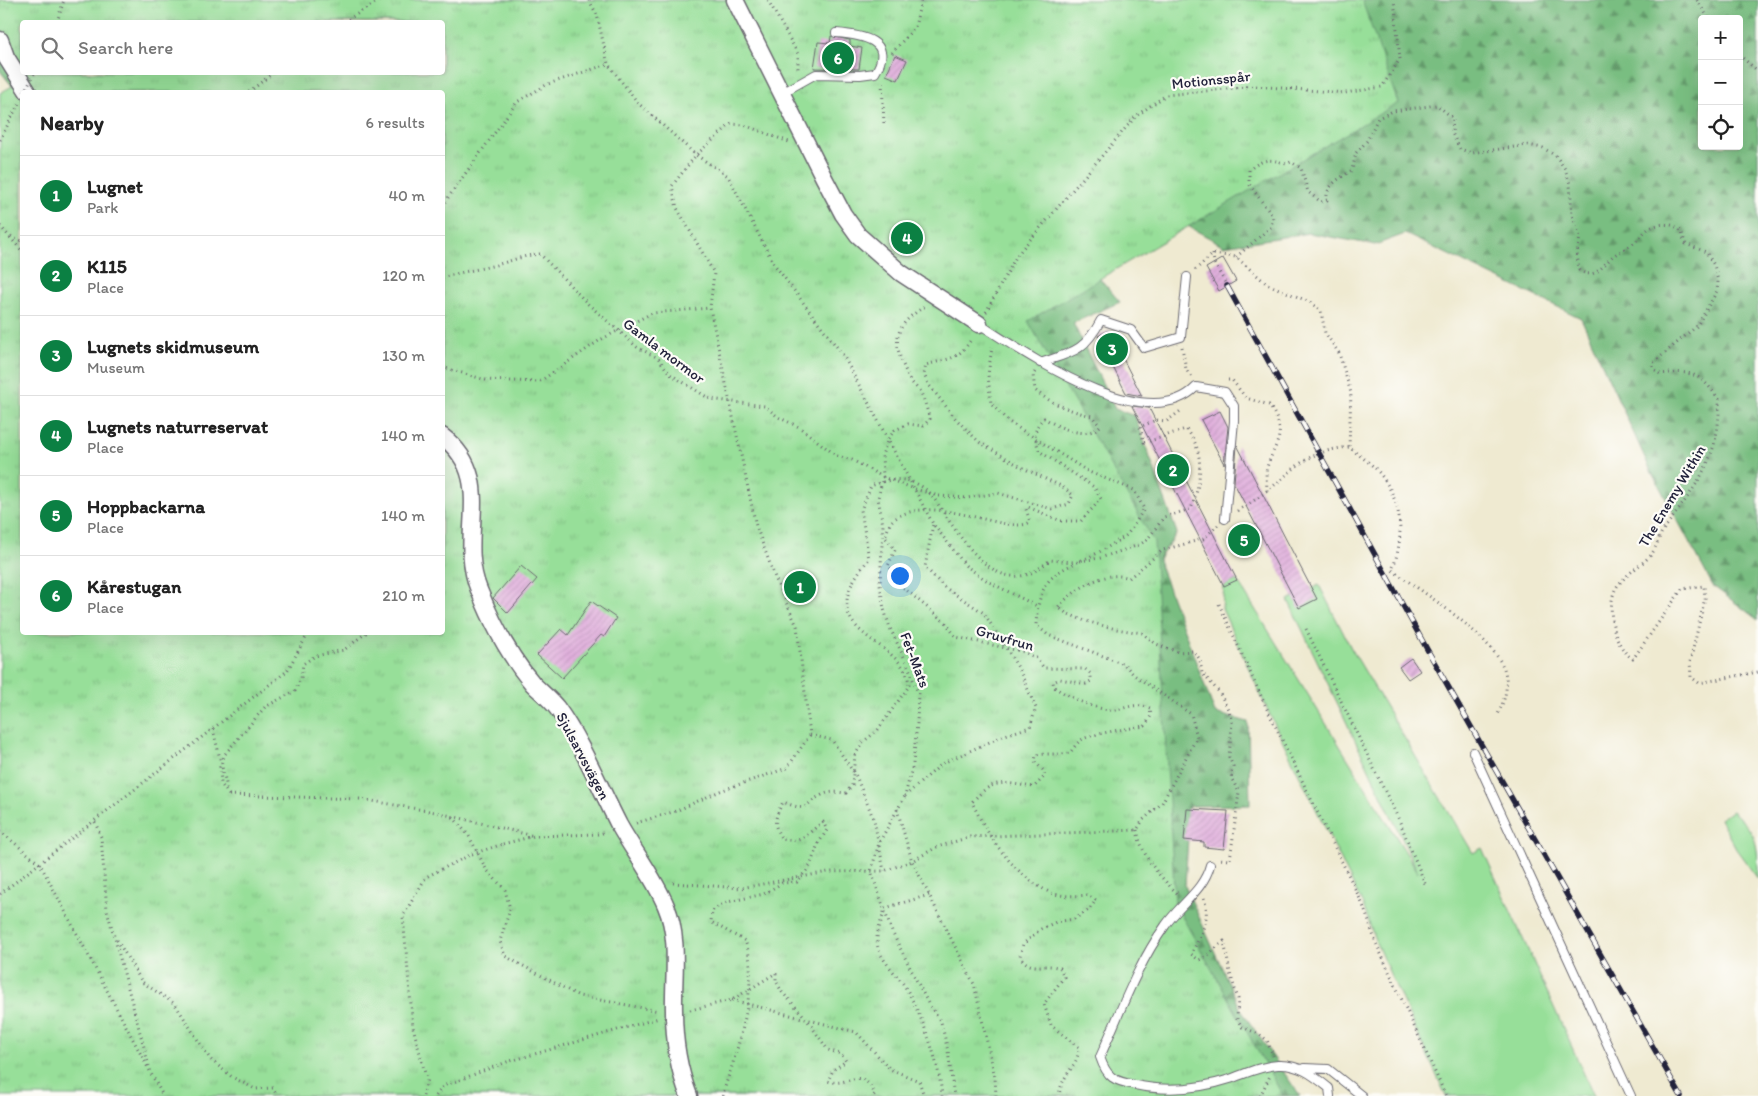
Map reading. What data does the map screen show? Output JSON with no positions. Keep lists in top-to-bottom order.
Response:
{
  "streets": {
    "street": ["Sjulsarvsvägen"],
    "path": [
      "Motionsspår",
      "Gamla mormor",
      "The Enemy Within",
      "Gruvfrun",
      "Fet-Mats"
    ]
  },
  "crossings": [
    ["Gamla mormor", "Fet-Mats"]
  ],
  "page": {
    "map_buttons": ["+", "−"],
    "search": "Search here",
    "pins": [
      "6",
      "4",
      "3",
      "2",
      "5",
      "1"
    ],
    "heading": ["Nearby", "6 results"],
    "list": [
      {
        "mark": "1",
        "name": "Lugnet",
        "note": "Park",
        "value": "40 m"
      },
      {
        "mark": "2",
        "name": "K115",
        "note": "Place",
        "value": "120 m"
      },
      {
        "mark": "3",
        "name": "Lugnets skidmuseum",
        "note": "Museum",
        "value": "130 m"
      },
      {
        "mark": "4",
        "name": "Lugnets naturreservat",
        "note": "Place",
        "value": "140 m"
      },
      {
        "mark": "5",
        "name": "Hoppbackarna",
        "note": "Place",
        "value": "140 m"
      },
      {
        "mark": "6",
        "name": "Kårestugan",
        "note": "Place",
        "value": "210 m"
      }
    ]
  }
}
